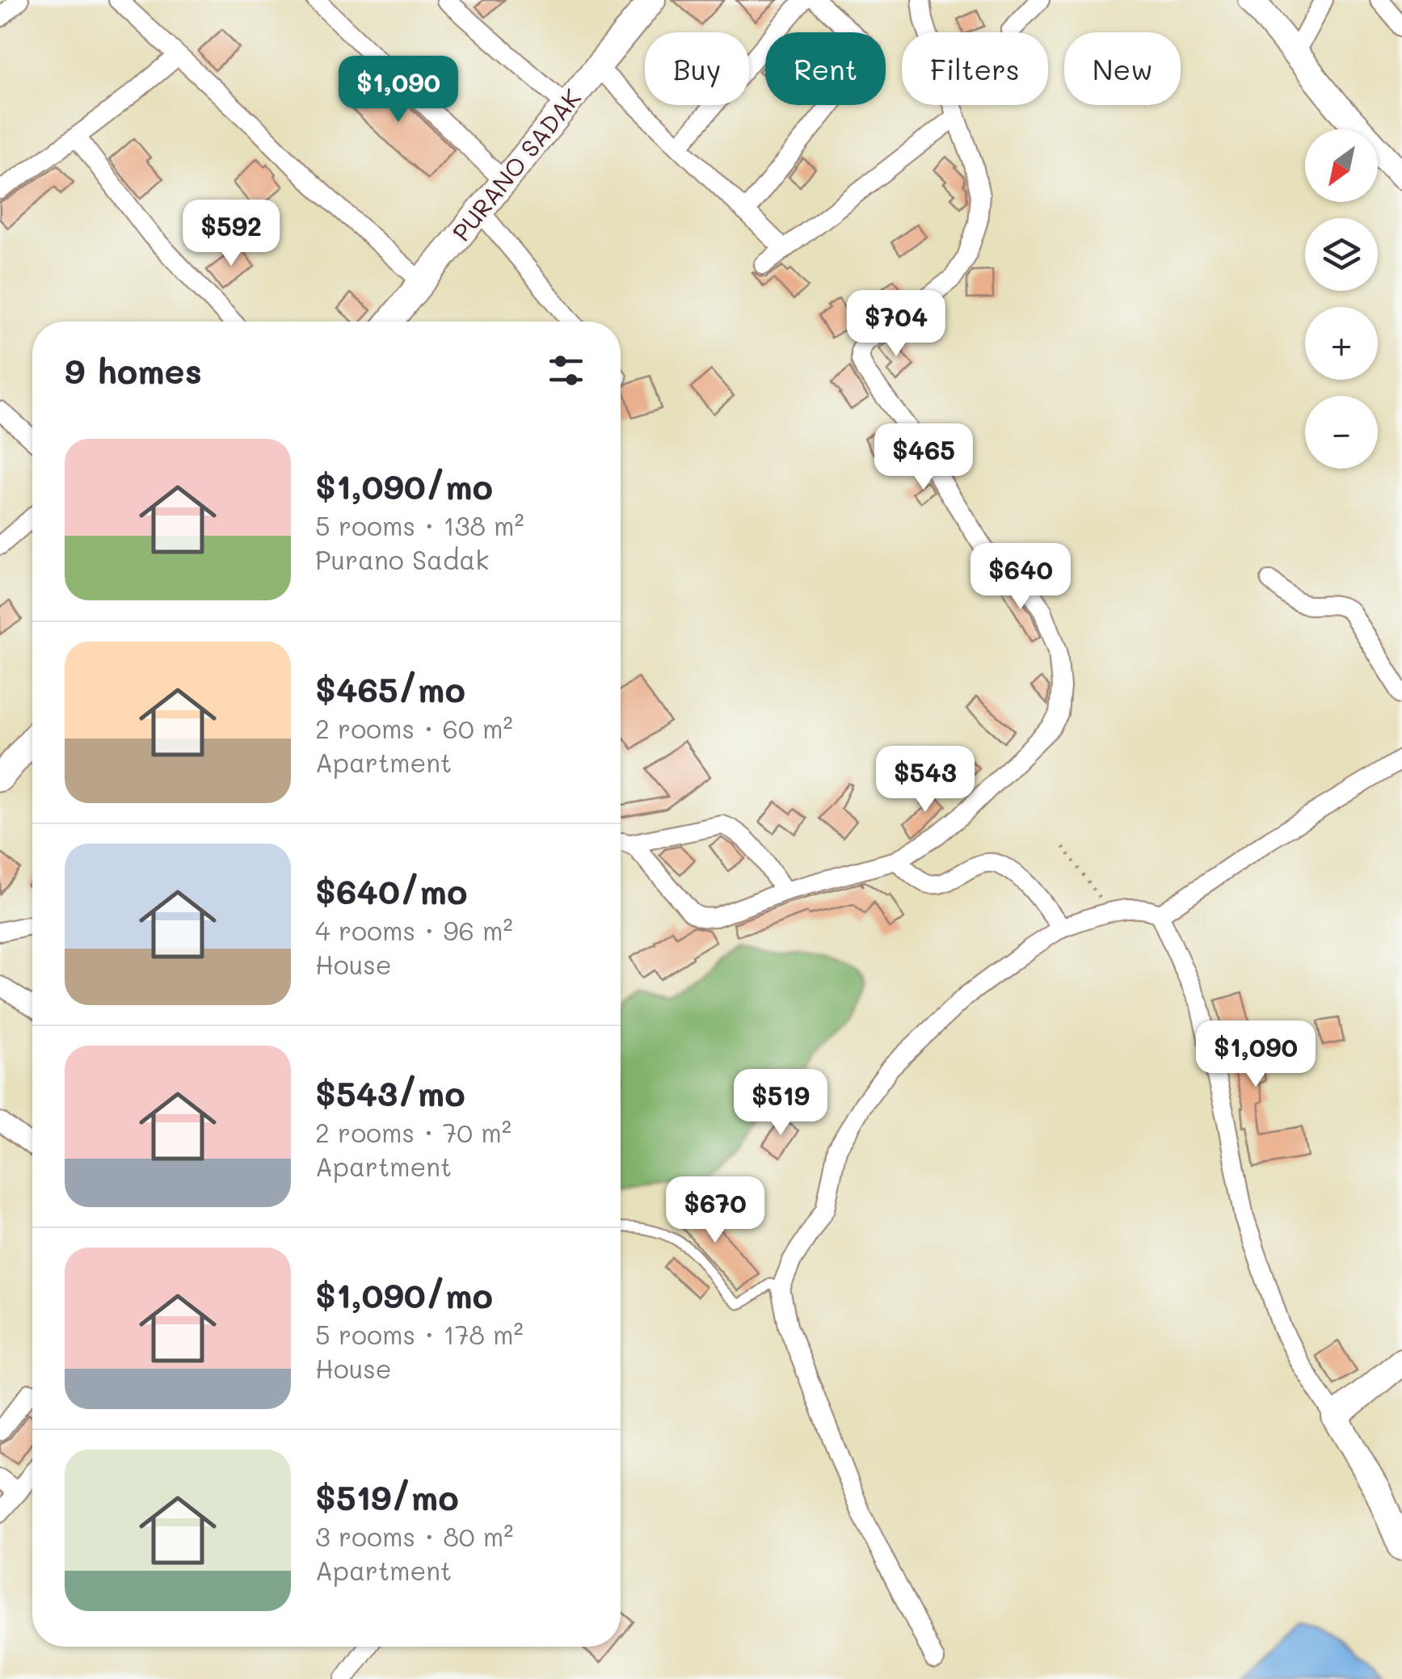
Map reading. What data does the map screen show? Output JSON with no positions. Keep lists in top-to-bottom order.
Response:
{
  "streets": {
    "main road": ["PURANO SADAK"]
  },
  "north": "bottom left",
  "page": {
    "chip": [
      "Buy",
      "Rent",
      "Filters",
      "New"
    ],
    "price": [
      "$1,090",
      "$592",
      "$704",
      "$465",
      "$640",
      "$543",
      "$1,090",
      "$519",
      "$670"
    ],
    "map_buttons": ["+", "−"],
    "heading": "9 homes",
    "list": [
      {
        "name": "$1,090/mo",
        "note": "5 rooms · 138 m² · Purano Sadak"
      },
      {
        "name": "$465/mo",
        "note": "2 rooms · 60 m² · Apartment"
      },
      {
        "name": "$640/mo",
        "note": "4 rooms · 96 m² · House"
      },
      {
        "name": "$543/mo",
        "note": "2 rooms · 70 m² · Apartment"
      },
      {
        "name": "$1,090/mo",
        "note": "5 rooms · 178 m² · House"
      },
      {
        "name": "$519/mo",
        "note": "3 rooms · 80 m² · Apartment"
      }
    ]
  }
}
